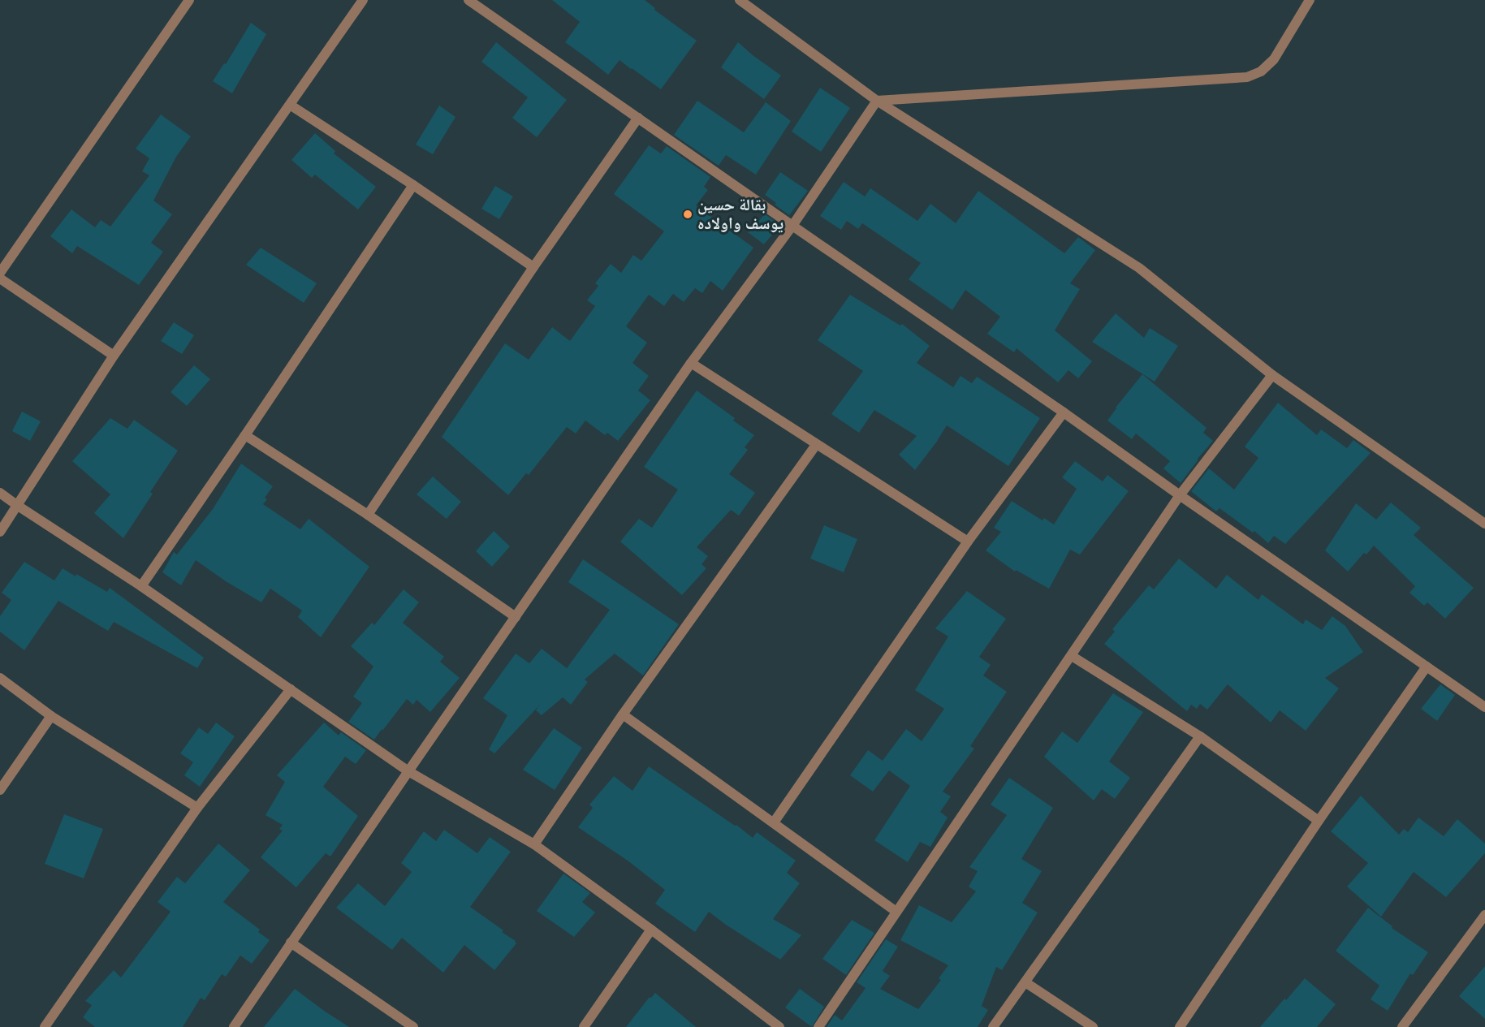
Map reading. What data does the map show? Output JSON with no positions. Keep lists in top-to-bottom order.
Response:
{
  "places": ["بقالة حسين يوسف واولاده"]
}
